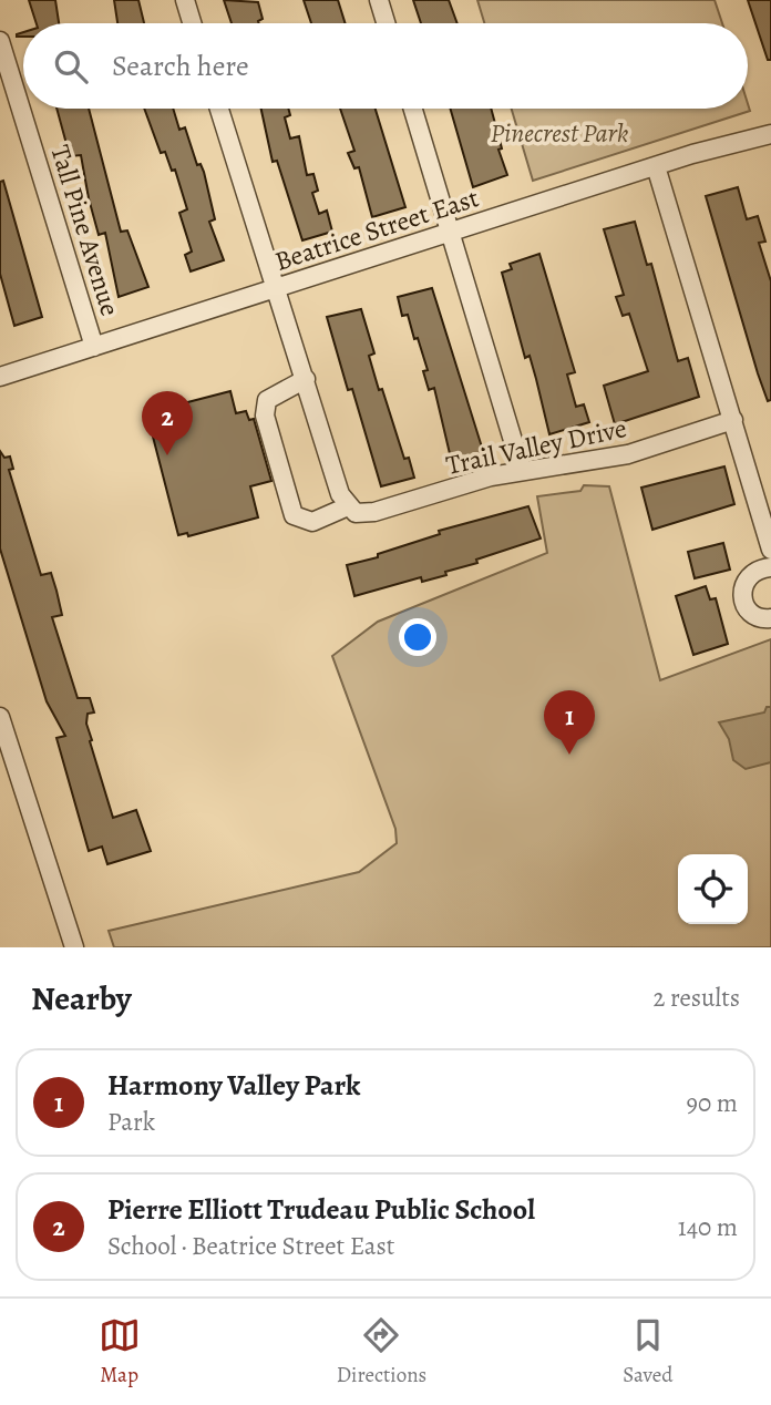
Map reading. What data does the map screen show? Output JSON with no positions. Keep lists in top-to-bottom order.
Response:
{
  "streets": {
    "street": ["Beatrice Street East", "Tall Pine Avenue", "Trail Valley Drive"]
  },
  "crossings": [
    ["Beatrice Street East", "Tall Pine Avenue"]
  ],
  "parks": ["Pinecrest Park"],
  "page": {
    "search": "Search here",
    "pins": ["2", "1"],
    "heading": ["Nearby", "2 results"],
    "list": [
      {
        "mark": "1",
        "name": "Harmony Valley Park",
        "note": "Park",
        "value": "90 m"
      },
      {
        "mark": "2",
        "name": "Pierre Elliott Trudeau Public School",
        "note": "School · Beatrice Street East",
        "value": "140 m"
      }
    ],
    "nav": ["Map", "Directions", "Saved"]
  }
}
